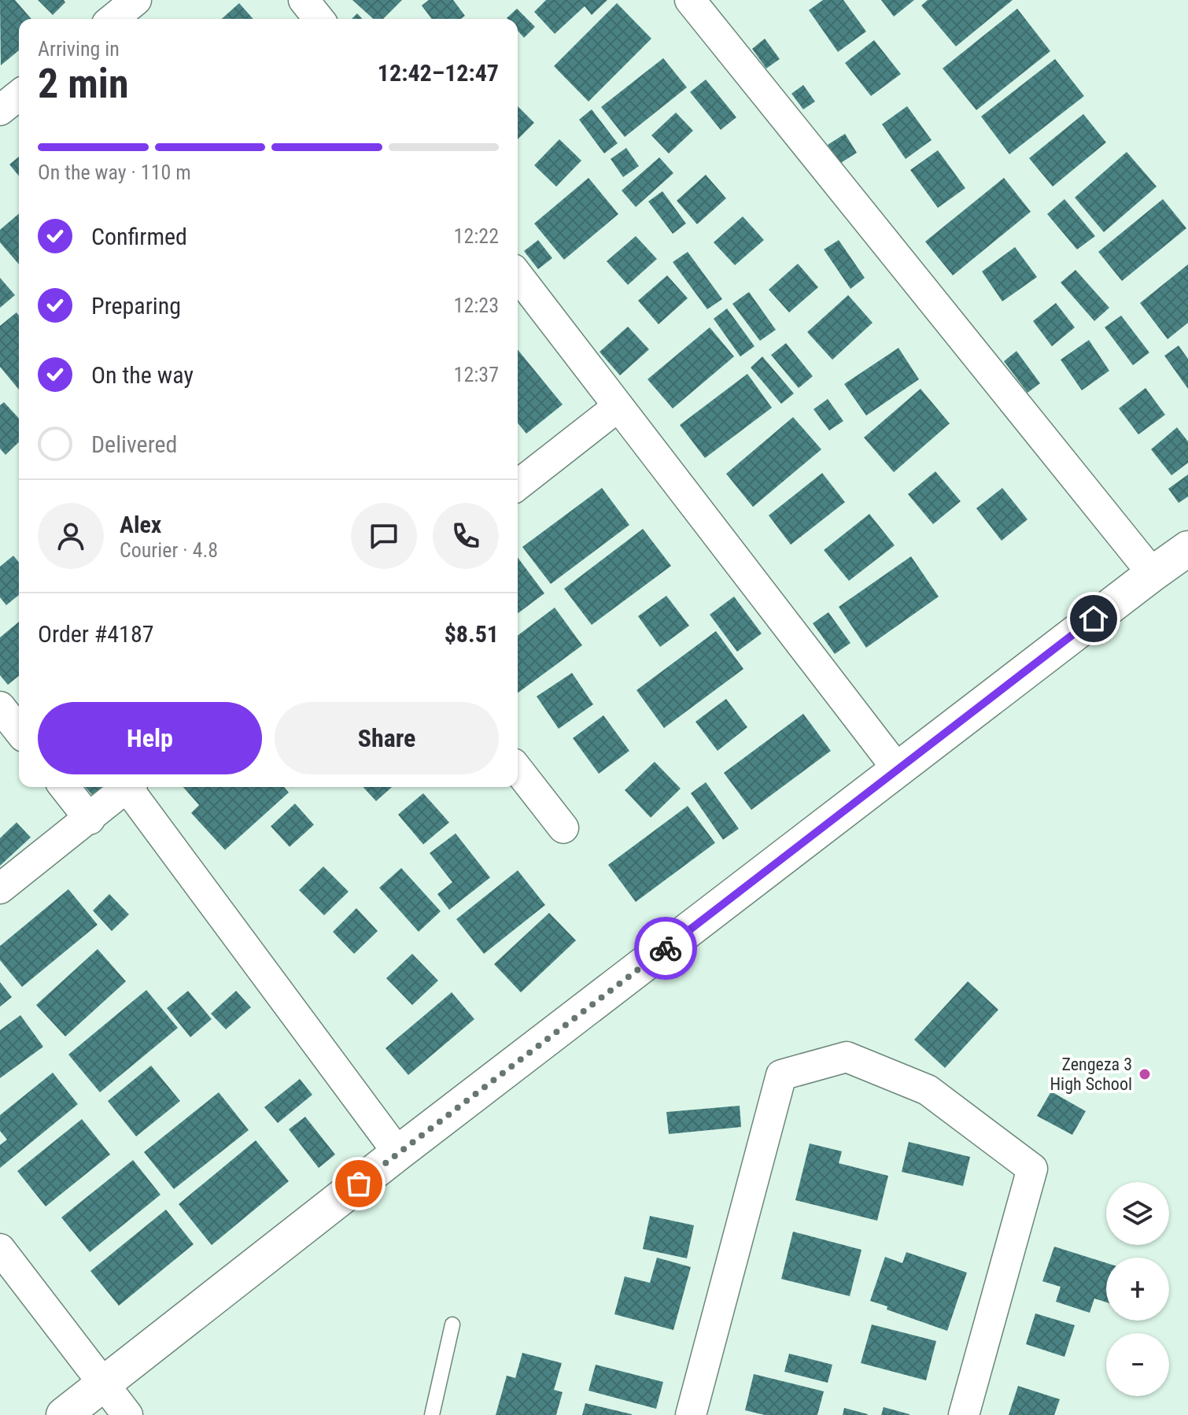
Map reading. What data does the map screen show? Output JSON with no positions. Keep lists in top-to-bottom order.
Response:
{
  "places": ["Zengeza 3 High School"],
  "page": {
    "heading": ["2 min", "Arriving in", "12:42–12:47"],
    "panel": [
      "Alex",
      "Courier · 4.8",
      "Order #4187",
      "$8.51"
    ],
    "bar": "On the way · 110 m",
    "list": [
      ["Confirmed", "12:22"],
      ["Preparing", "12:23"],
      ["On the way", "12:37"],
      "Delivered"
    ],
    "buttons": ["Help", "Share"],
    "map_buttons": ["+", "−"]
  }
}
